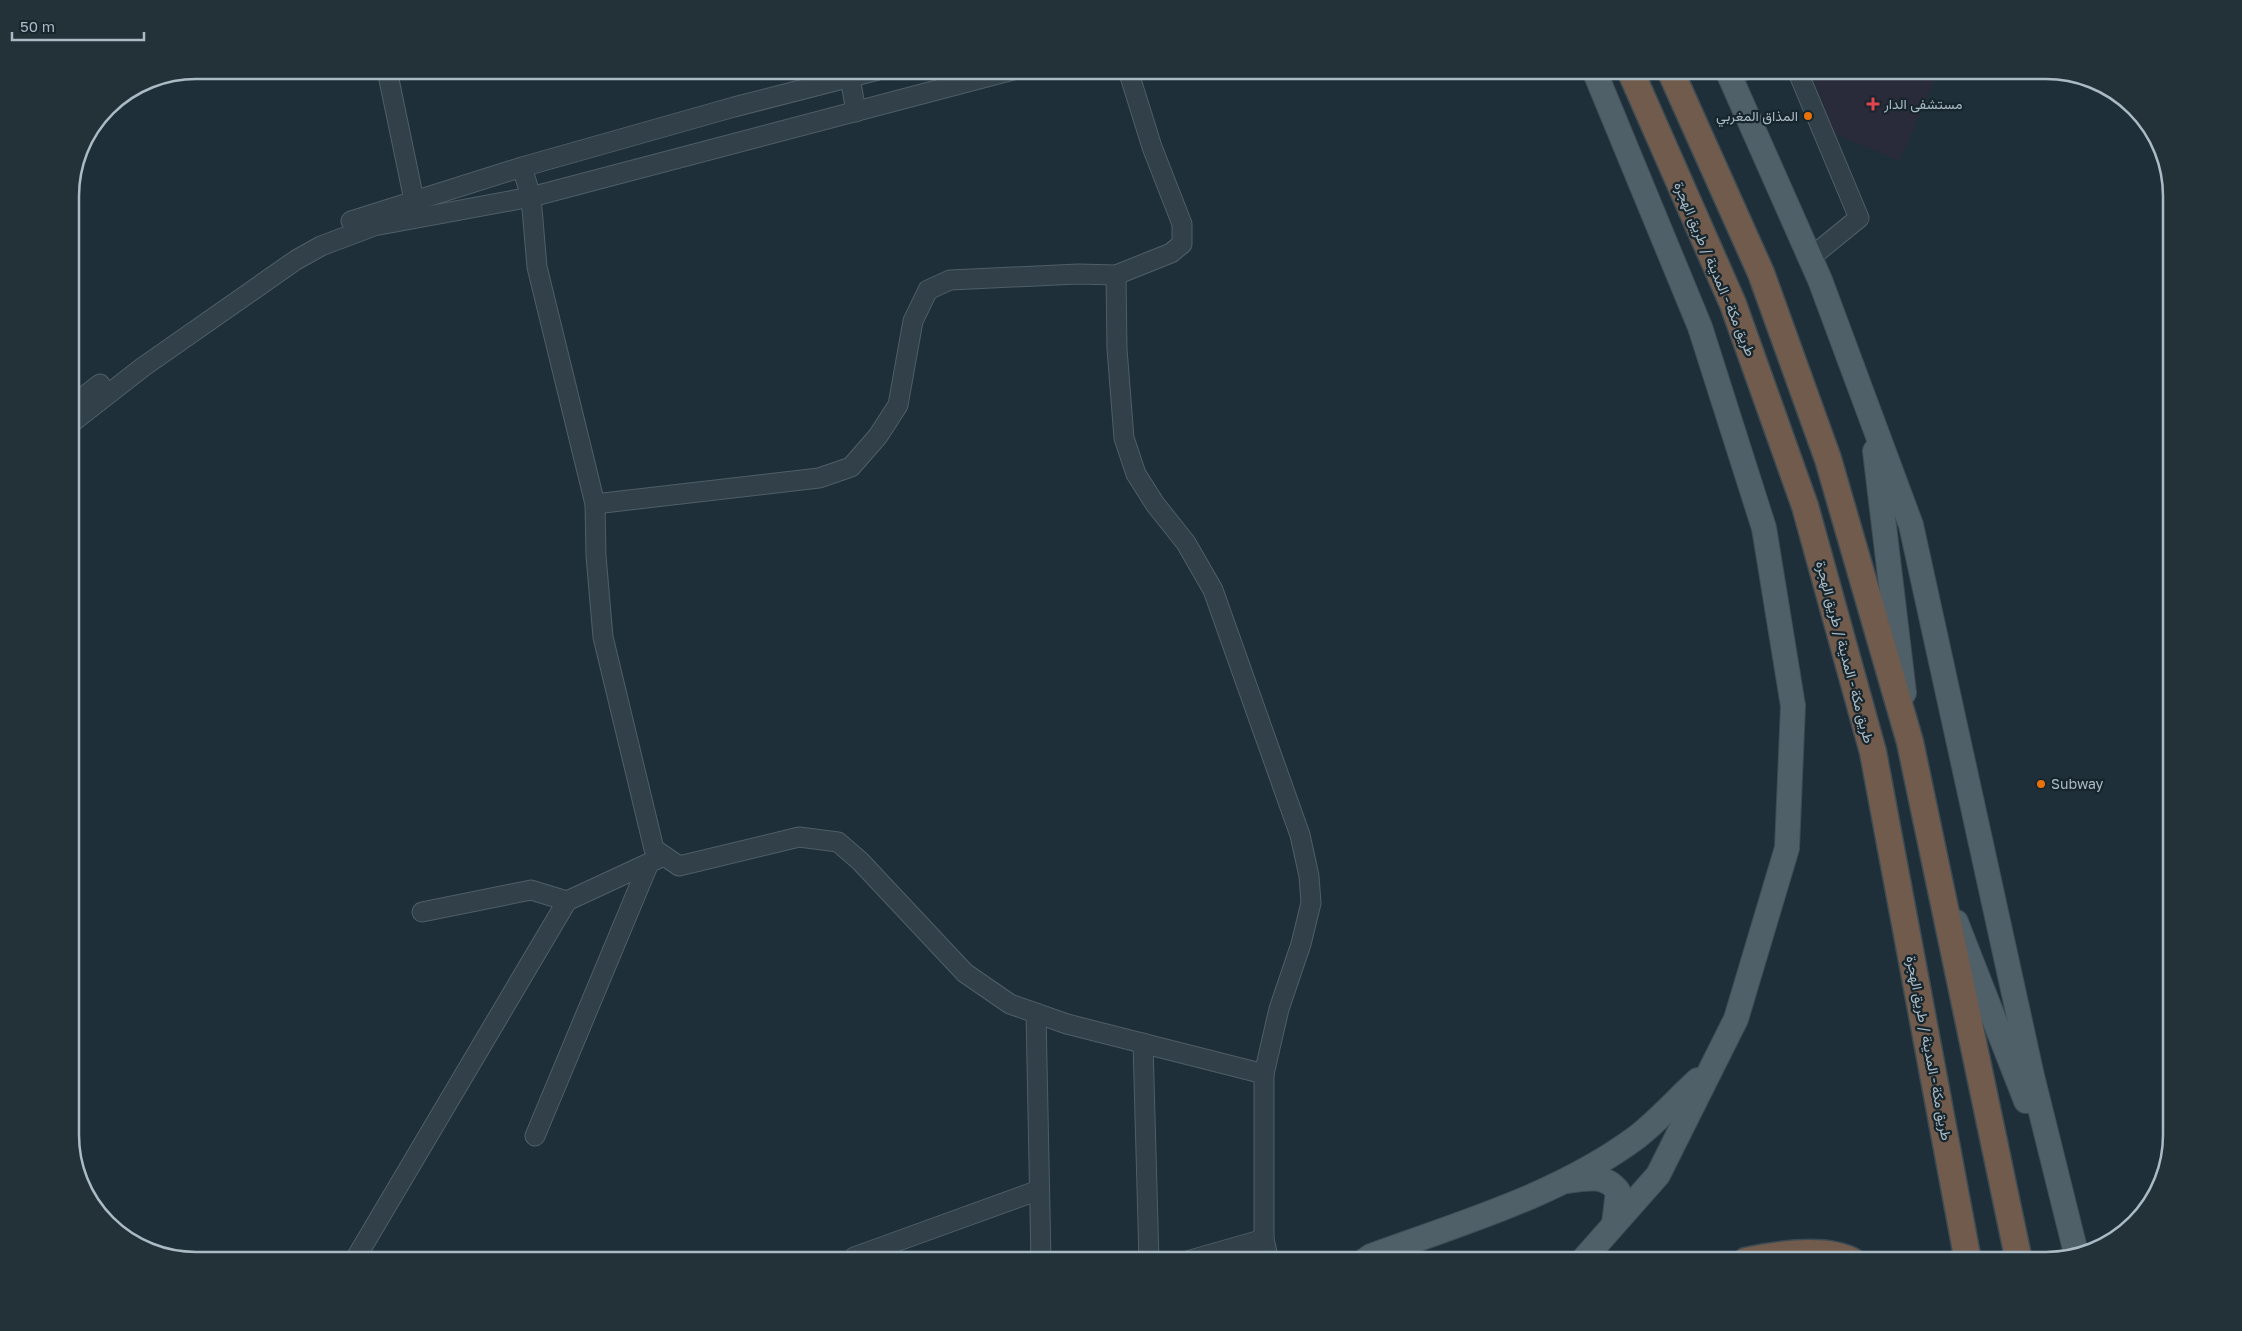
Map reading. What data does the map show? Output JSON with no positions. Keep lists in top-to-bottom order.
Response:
{
  "streets": {
    "highway": ["طريق مكة - المدينة / طريق الهجرة"]
  },
  "places": {
    "health": ["مستشفى الدار"],
    "other": ["المذاق المغربي", "Subway"]
  },
  "scale_bar": "50 m"
}
